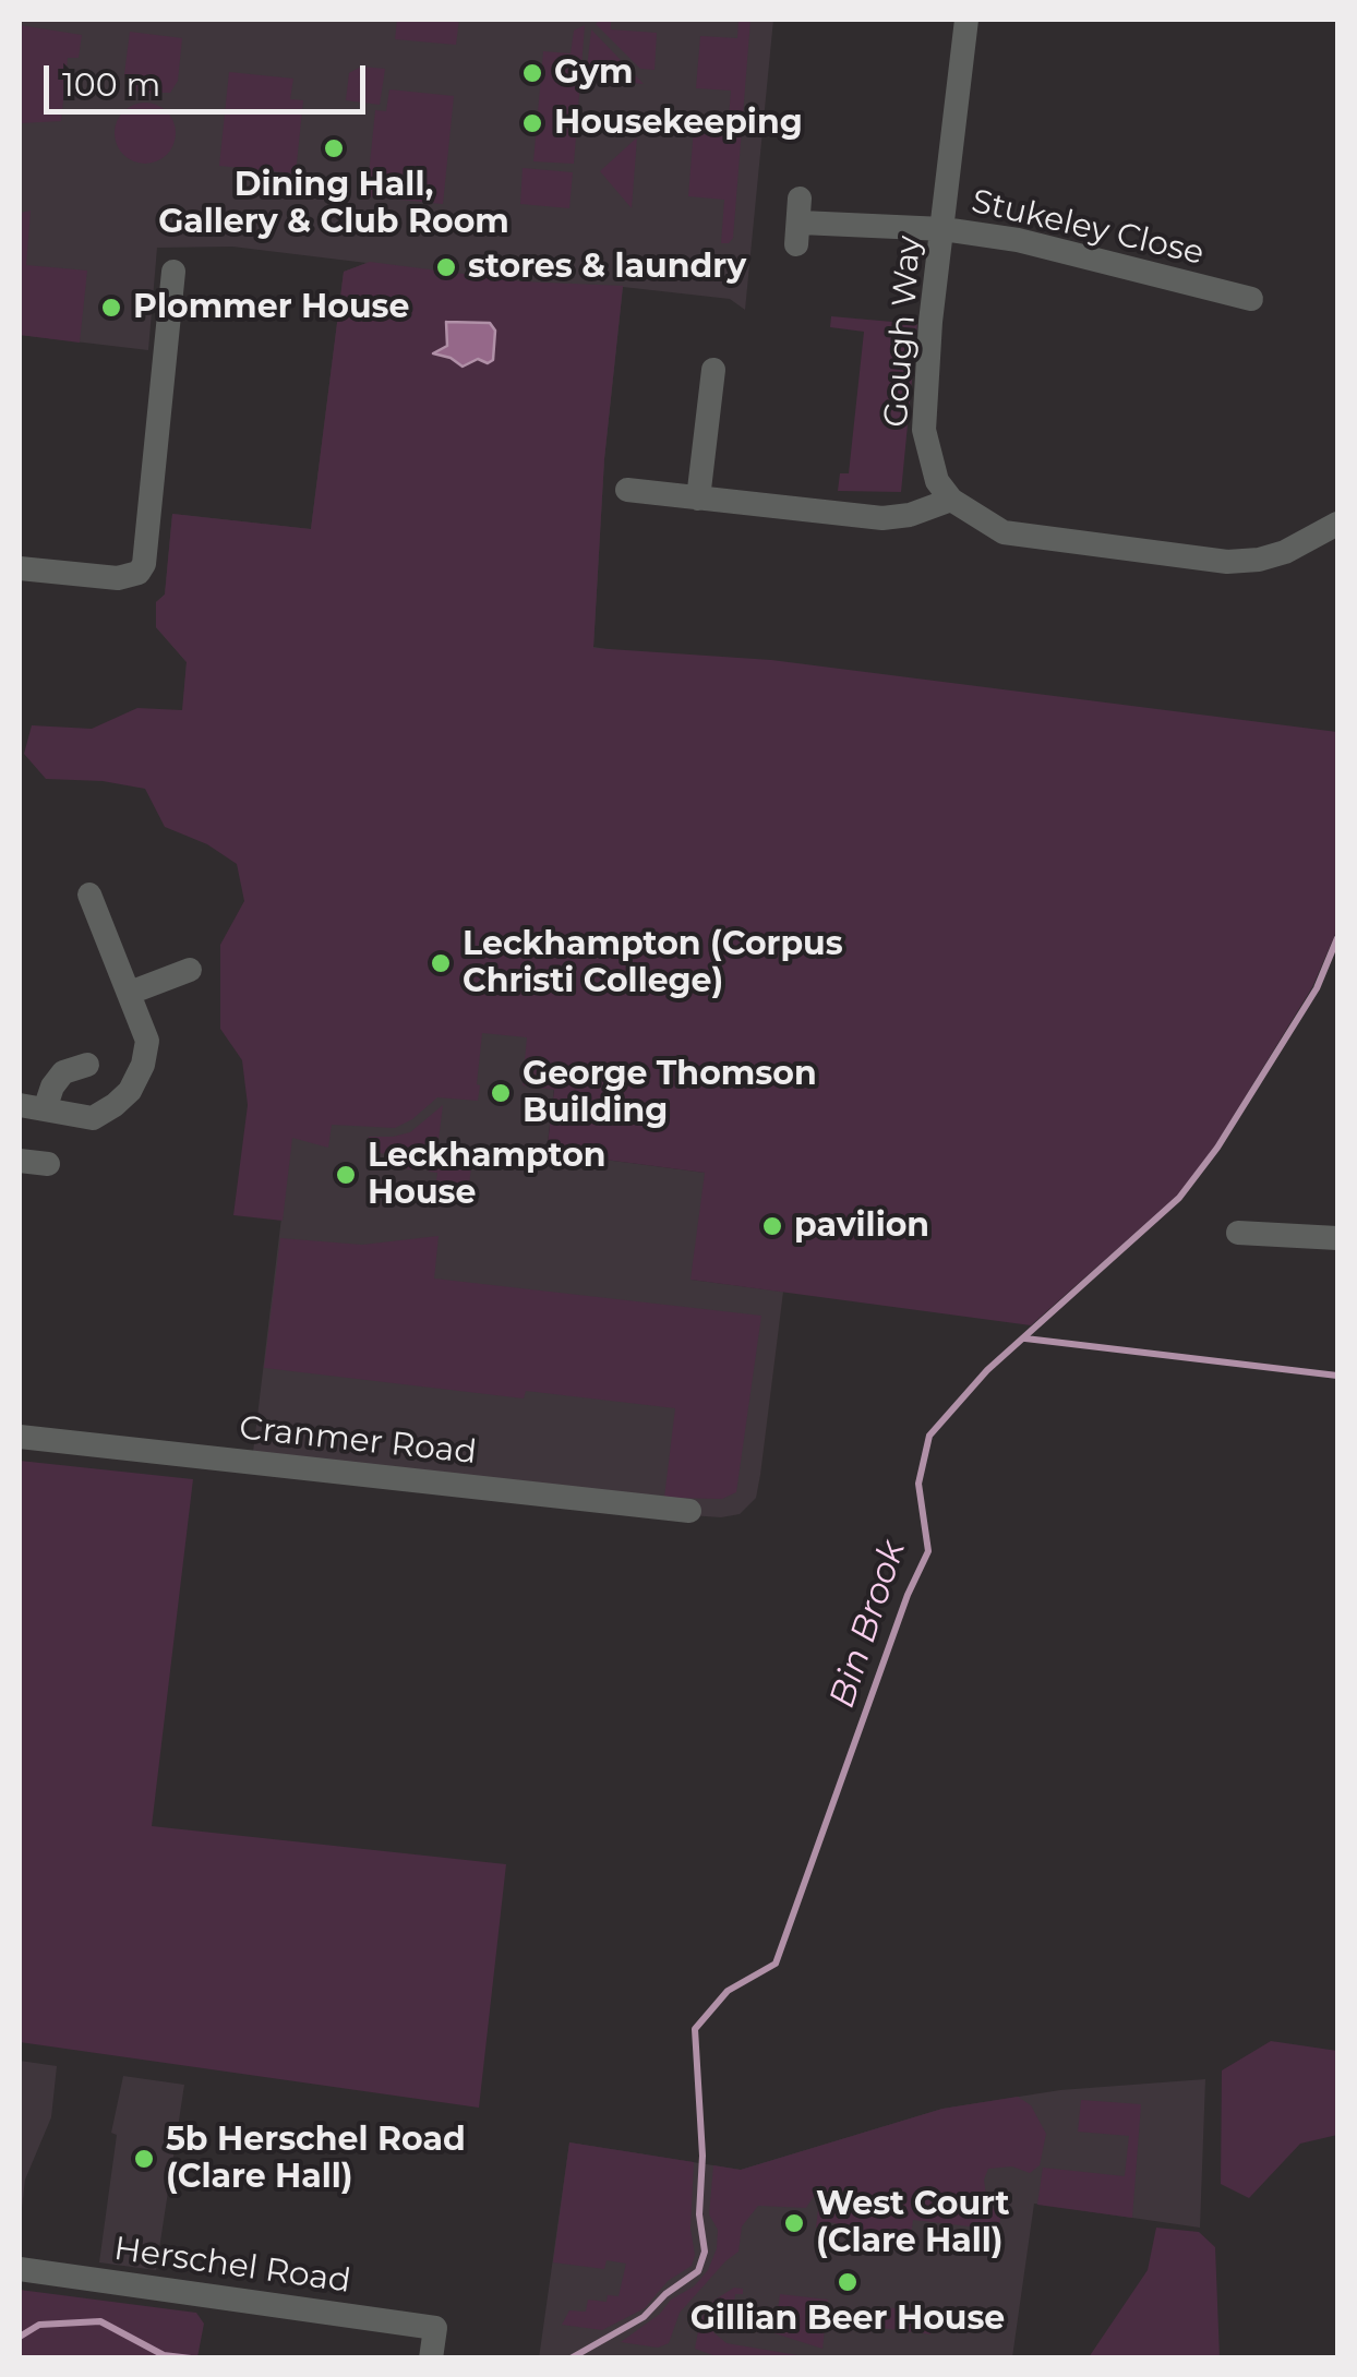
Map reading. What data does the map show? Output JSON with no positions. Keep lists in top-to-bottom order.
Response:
{
  "streets": {
    "street": [
      "Stukeley Close",
      "Gough Way",
      "Cranmer Road",
      "Herschel Road"
    ]
  },
  "crossings": [
    ["Stukeley Close", "Gough Way"]
  ],
  "water": ["Bin Brook"],
  "places": [
    "Gym",
    "Housekeeping",
    "Dining Hall, Gallery & Club Room",
    "stores & laundry",
    "Plommer House",
    "Leckhampton (Corpus Christi College)",
    "George Thomson Building",
    "Leckhampton House",
    "pavilion",
    "5b Herschel Road (Clare Hall)",
    "West Court (Clare Hall)",
    "Gillian Beer House"
  ],
  "scale_bar": "100 m"
}
